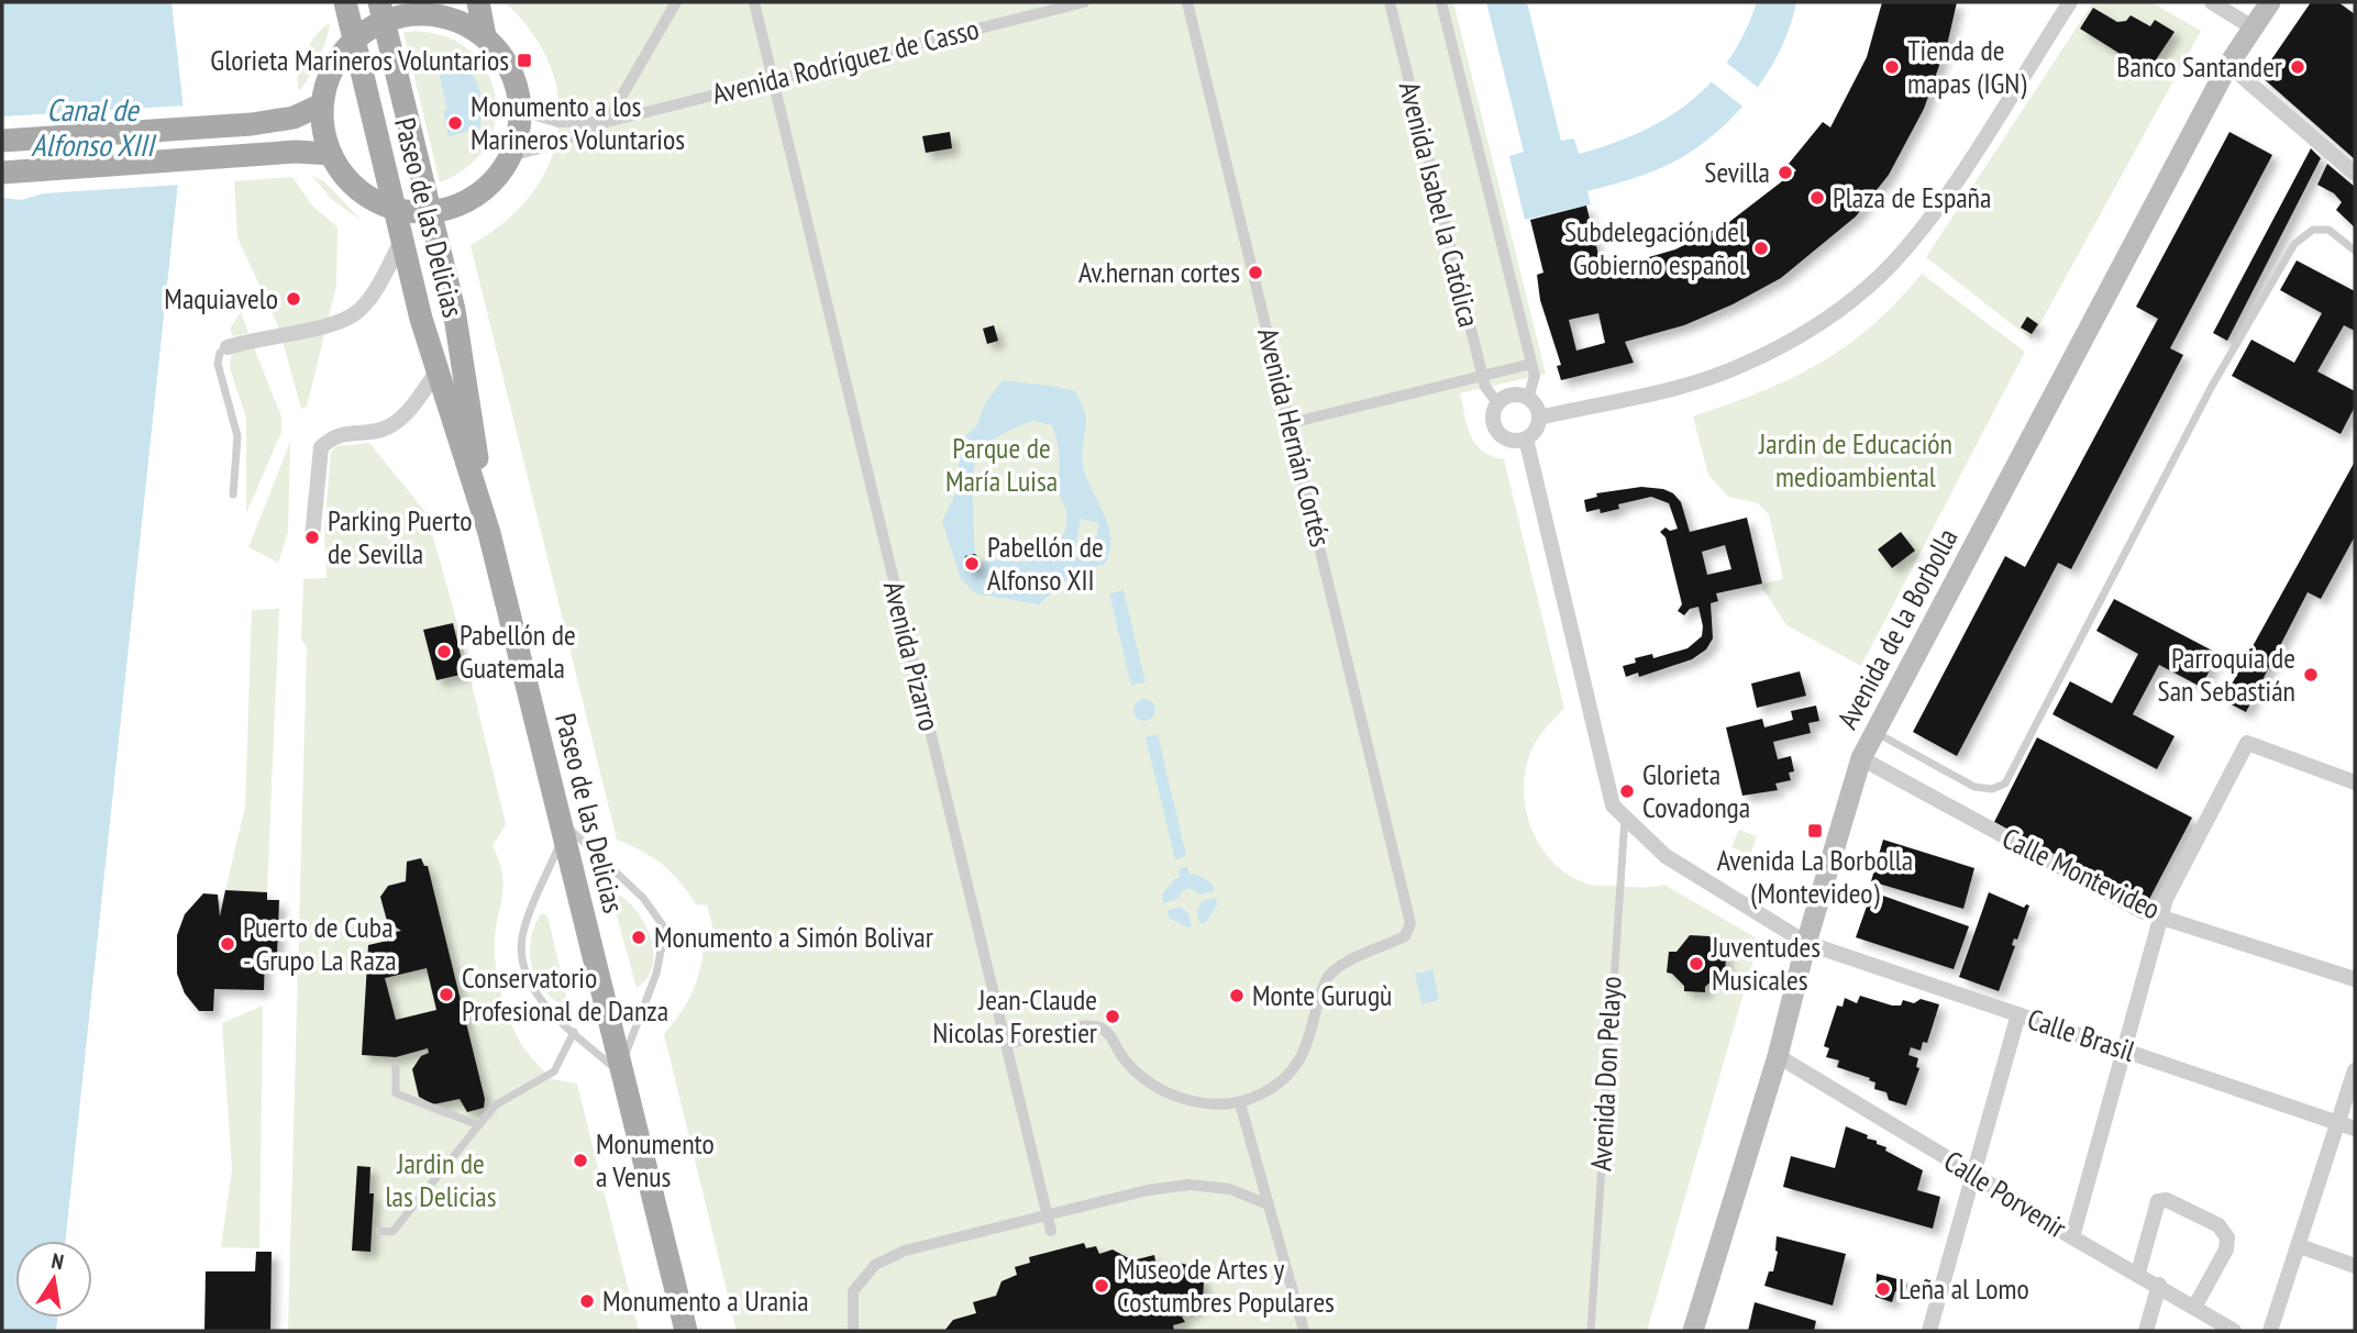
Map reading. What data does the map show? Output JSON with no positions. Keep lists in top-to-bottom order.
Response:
{
  "streets": {
    "main road": ["Paseo de las Delicias", "Avenida de la Borbolla"],
    "street": [
      "Avenida Rodríguez de Casso",
      "Avenida Isabel la Católica",
      "Avenida Hernán Cortés",
      "Avenida Pizarro",
      "Calle Montevideo",
      "Calle Brasil",
      "Calle Porvenir"
    ],
    "lane": ["Avenida Don Pelayo"]
  },
  "crossings": [
    ["Avenida Rodríguez de Casso", "Avenida Pizarro"],
    ["Avenida de la Borbolla", "Calle Montevideo"],
    ["Avenida de la Borbolla", "Calle Brasil"],
    ["Avenida de la Borbolla", "Calle Porvenir"],
    ["Calle Brasil", "Avenida Don Pelayo"]
  ],
  "water": ["Canal de Alfonso XIII"],
  "parks": ["Jardin de Educación medioambiental", "Parque de María Luisa", "Jardin de las Delicias"],
  "places": {
    "transit": ["Glorieta Marineros Voluntarios", "Avenida La Borbolla (Montevideo)"],
    "other": [
      "Tienda de mapas (IGN)",
      "Banco Santander",
      "Monumento a los Marineros Voluntarios",
      "Sevilla",
      "Plaza de España",
      "Subdelegación del Gobierno español",
      "Av.hernan cortes",
      "Maquiavelo",
      "Parking Puerto de Sevilla",
      "Pabellón de Alfonso XII",
      "Pabellón de Guatemala",
      "Parroquia de San Sebastián",
      "Glorieta Covadonga",
      "Monumento a Simón Bolivar",
      "Puerto de Cuba - Grupo La Raza",
      "Juventudes Musicales",
      "Conservatorio Profesional de Danza",
      "Monte Gurugù",
      "Jean-Claude Nicolas Forestier",
      "Monumento a Venus",
      "Museo de Artes y Costumbres Populares",
      "Leña al Lomo",
      "Monumento a Urania"
    ]
  },
  "north": "top"
}
